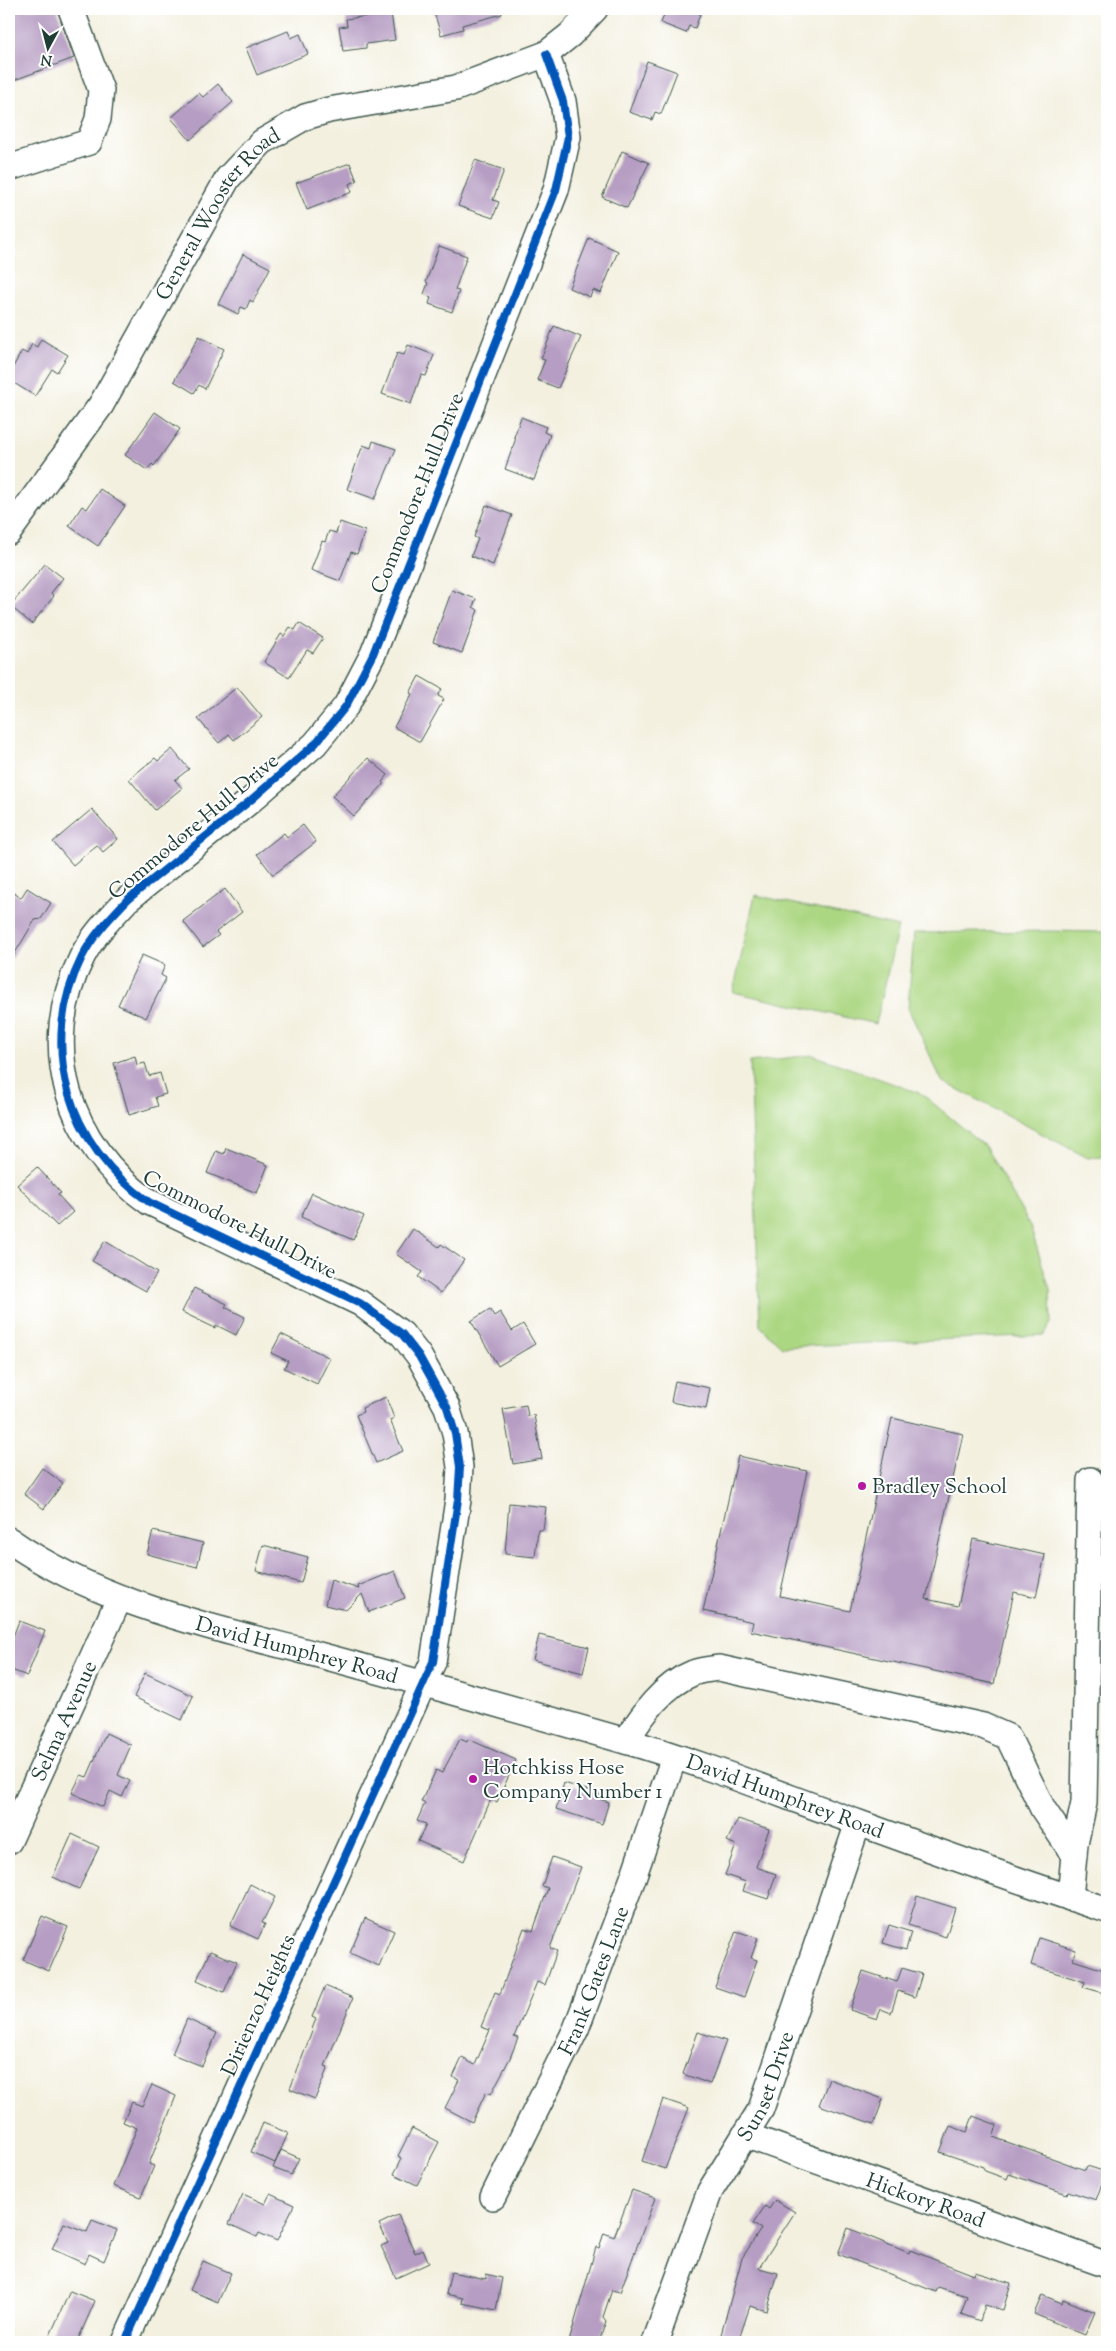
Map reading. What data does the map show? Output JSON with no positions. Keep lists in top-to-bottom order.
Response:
{
  "streets": {
    "street": [
      "General Wooster Road",
      "Commodore Hull Drive",
      "David Humphrey Road",
      "Selma Avenue",
      "Frank Gates Lane",
      "Dirienzo Heights",
      "Sunset Drive",
      "Hickory Road"
    ]
  },
  "crossings": [
    ["General Wooster Road", "Commodore Hull Drive"],
    ["Commodore Hull Drive", "David Humphrey Road"],
    ["Commodore Hull Drive", "Dirienzo Heights"],
    ["David Humphrey Road", "Selma Avenue"],
    ["David Humphrey Road", "Frank Gates Lane"],
    ["David Humphrey Road", "Dirienzo Heights"],
    ["David Humphrey Road", "Sunset Drive"],
    ["Sunset Drive", "Hickory Road"]
  ],
  "places": ["Bradley School", "Hotchkiss Hose Company Number 1"],
  "north": "bottom"
}
